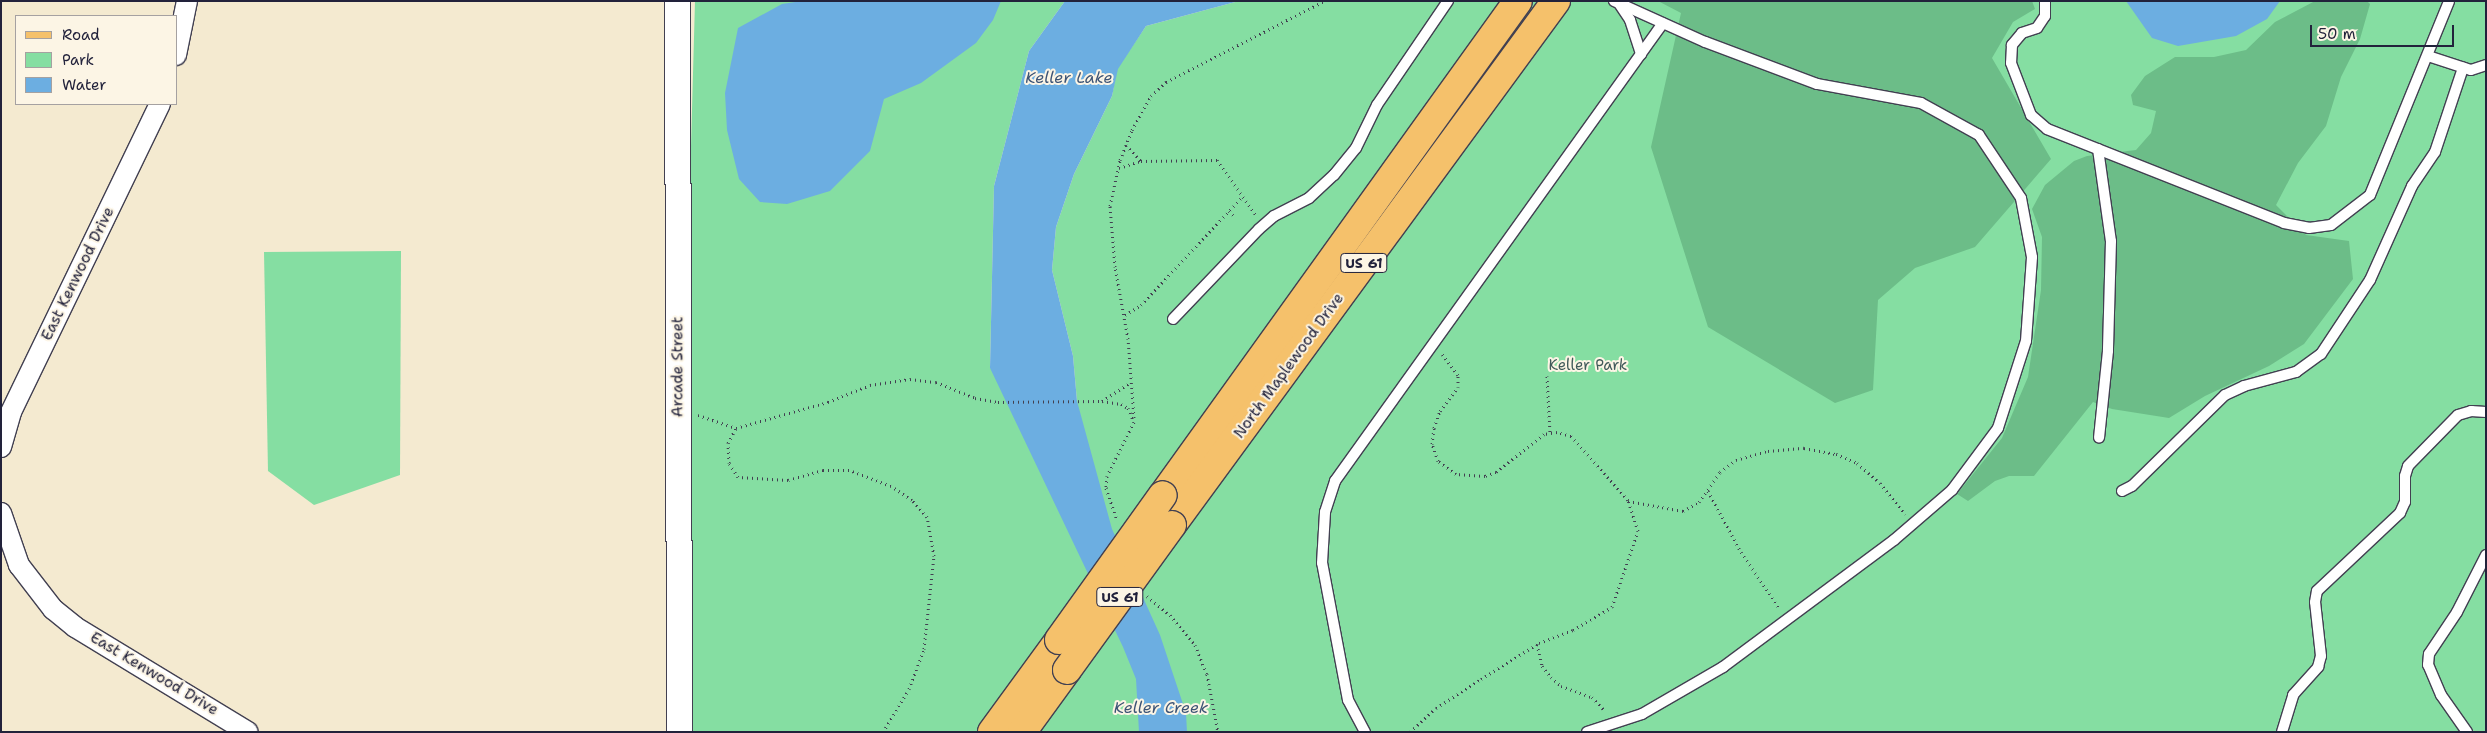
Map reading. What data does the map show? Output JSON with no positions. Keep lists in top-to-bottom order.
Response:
{
  "streets": {
    "main road": ["US 61", "North Maplewood Drive"],
    "street": ["East Kenwood Drive", "Arcade Street"]
  },
  "water": ["Keller Lake", "Keller Creek"],
  "parks": ["Keller Park"],
  "legend": ["Road", "Park", "Water"],
  "scale_bar": "50 m"
}
